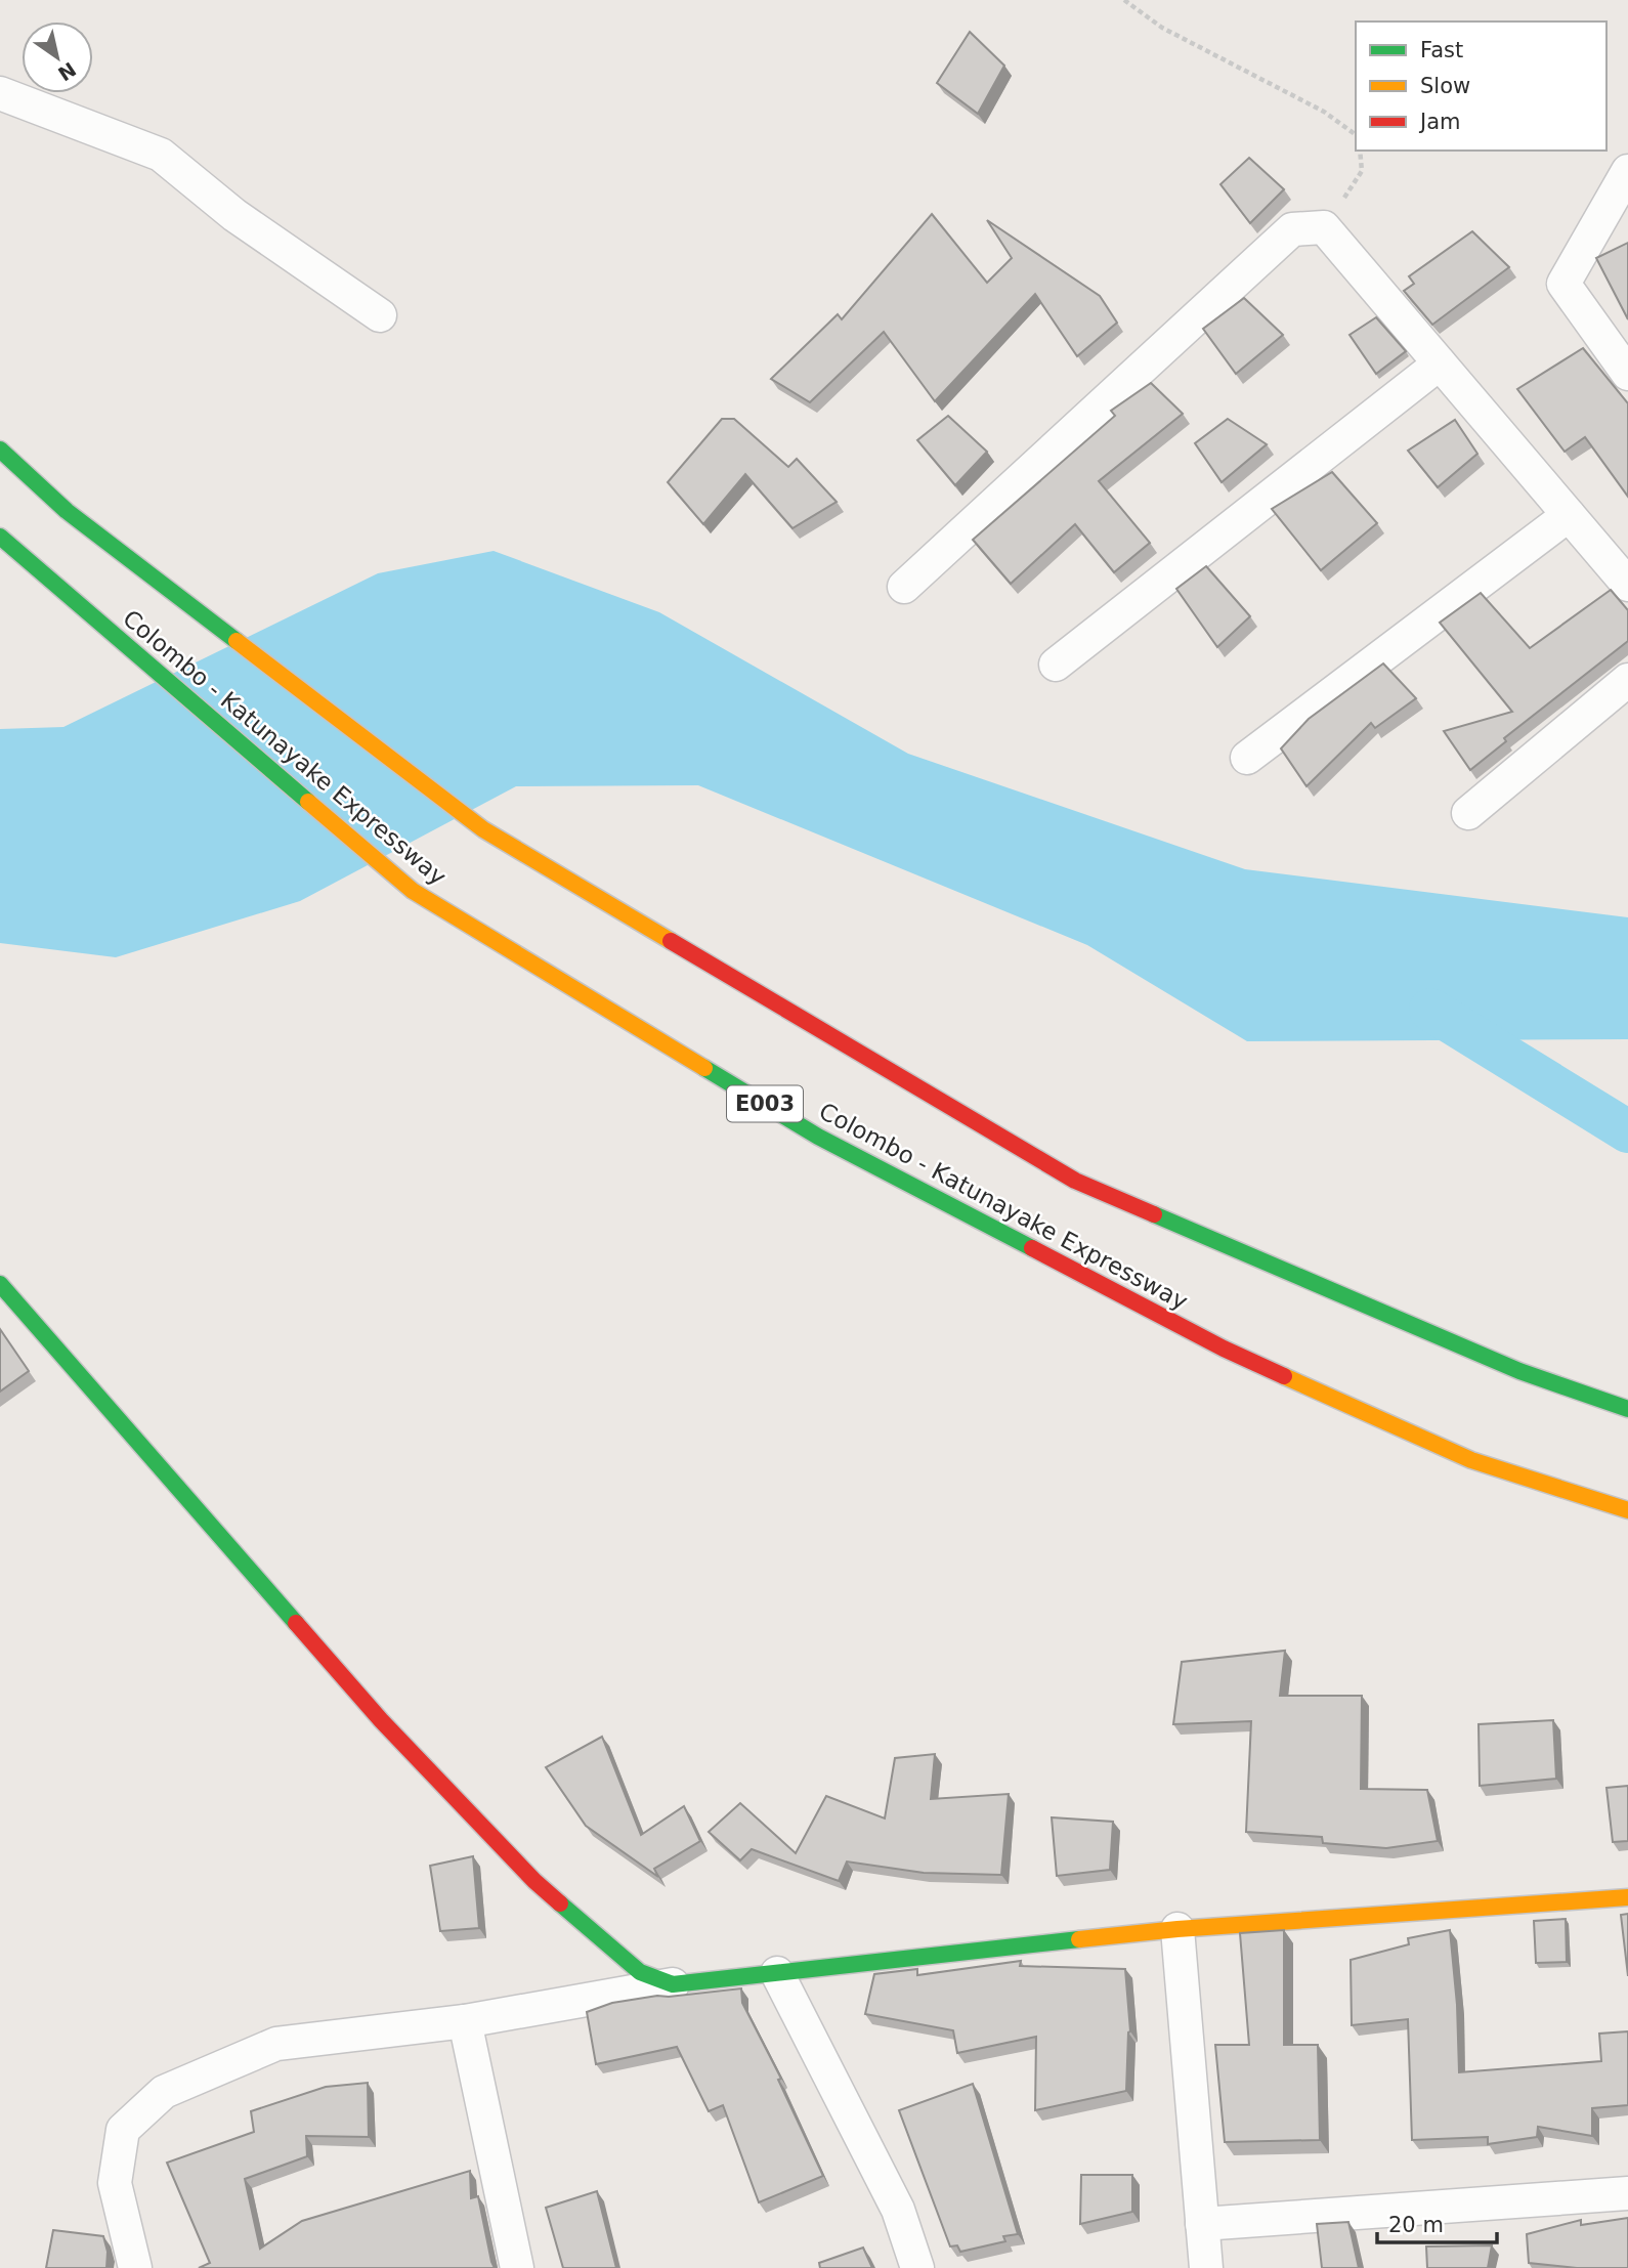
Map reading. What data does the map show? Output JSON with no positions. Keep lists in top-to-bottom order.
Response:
{
  "streets": {
    "main road": ["Colombo - Katunayake Expressway", "E003"]
  },
  "legend": ["Fast", "Slow", "Jam"],
  "scale_bar": "20 m",
  "north": "bottom right"
}
